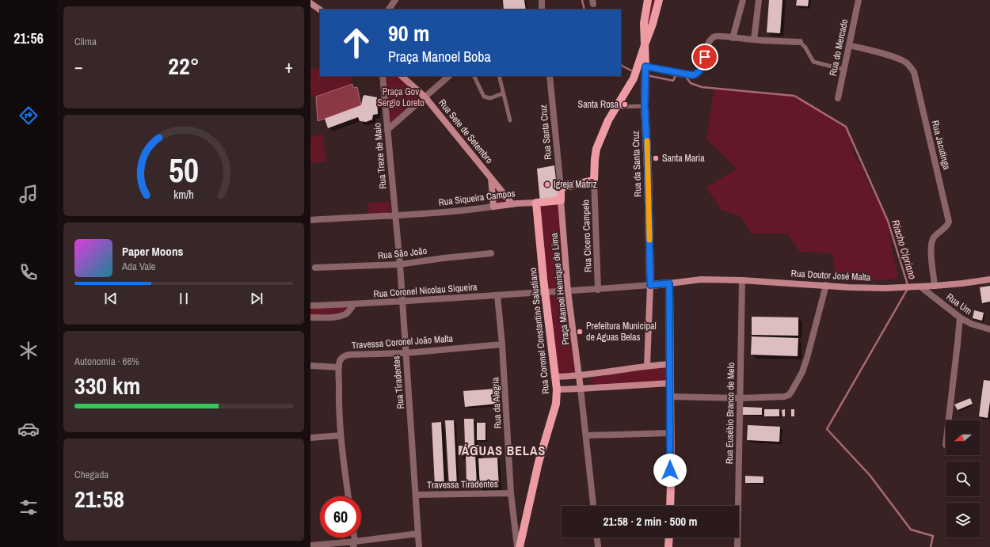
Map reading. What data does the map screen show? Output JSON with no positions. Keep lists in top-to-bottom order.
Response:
{
  "streets": {
    "main road": ["Rua da Santa Cruz", "Rua Siqueira Campos", "Rua Coronel Constantino Salustiano"],
    "street": [
      "Rua do Mercado",
      "Rua Sete de Setembro",
      "Rua Santa Cruz",
      "Rua Jacutinga",
      "Rua Treze de Maio",
      "Rua Cicero Campelo",
      "Rua São João",
      "Rua Doutor José Malta",
      "Praça Manoel Henrique de Lima",
      "Rua Coronel Nicolau Siqueira",
      "Rua Um",
      "Travessa Coronel João Malta",
      "Rua Tiradentes",
      "Rua da Alegria",
      "Rua Eusébio Branco de Melo",
      "Travessa Tiradentes"
    ]
  },
  "crossings": [
    ["Rua do Mercado", "Rua Jacutinga"],
    ["Rua Sete de Setembro", "Rua Siqueira Campos"],
    ["Rua Jacutinga", "Rua Doutor José Malta"],
    ["Rua Treze de Maio", "Rua Siqueira Campos"],
    ["Rua Treze de Maio", "Rua Tiradentes"],
    ["Rua da Santa Cruz", "Rua Coronel Nicolau Siqueira"],
    ["Rua Siqueira Campos", "Praça Manoel Henrique de Lima"],
    ["Rua Siqueira Campos", "Rua Coronel Constantino Salustiano"],
    ["Rua Siqueira Campos", "Rua Tiradentes"],
    ["Rua Cicero Campelo", "Rua Coronel Nicolau Siqueira"],
    ["Rua São João", "Rua Tiradentes"],
    ["Rua Doutor José Malta", "Rua Um"],
    ["Rua Doutor José Malta", "Rua Eusébio Branco de Melo"],
    ["Praça Manoel Henrique de Lima", "Rua Coronel Nicolau Siqueira"],
    ["Rua Coronel Nicolau Siqueira", "Rua Coronel Constantino Salustiano"],
    ["Rua Coronel Nicolau Siqueira", "Rua Tiradentes"],
    ["Rua Coronel Nicolau Siqueira", "Rua da Alegria"],
    ["Travessa Coronel João Malta", "Rua Tiradentes"],
    ["Travessa Coronel João Malta", "Rua da Alegria"],
    ["Rua Tiradentes", "Travessa Tiradentes"],
    ["Rua da Alegria", "Travessa Tiradentes"]
  ],
  "districts": ["ÁGUAS BELAS"],
  "water": ["Riacho Cipriano"],
  "parks": ["Praça Gov Sergio Loreto"],
  "places": [
    "Santa Rosa",
    "Santa Maria",
    "Igreja Matriz",
    "Prefeitura Municipal de Aguas Belas"
  ],
  "north": "left",
  "page": {
    "tabs": "21:56",
    "tile": [
      "Clima",
      ["Autonomia · 66%", "330 km"],
      ["Chegada", "21:58"]
    ],
    "turn": ["90 m", "Praça Manoel Boba"],
    "heat": ["−", "22°", "+"],
    "song": ["Paper Moons", "Ada Vale"],
    "limit": "60",
    "trip": "21:58 · 2 min · 500 m",
    "gauge": ["50", "km/h"]
  }
}
